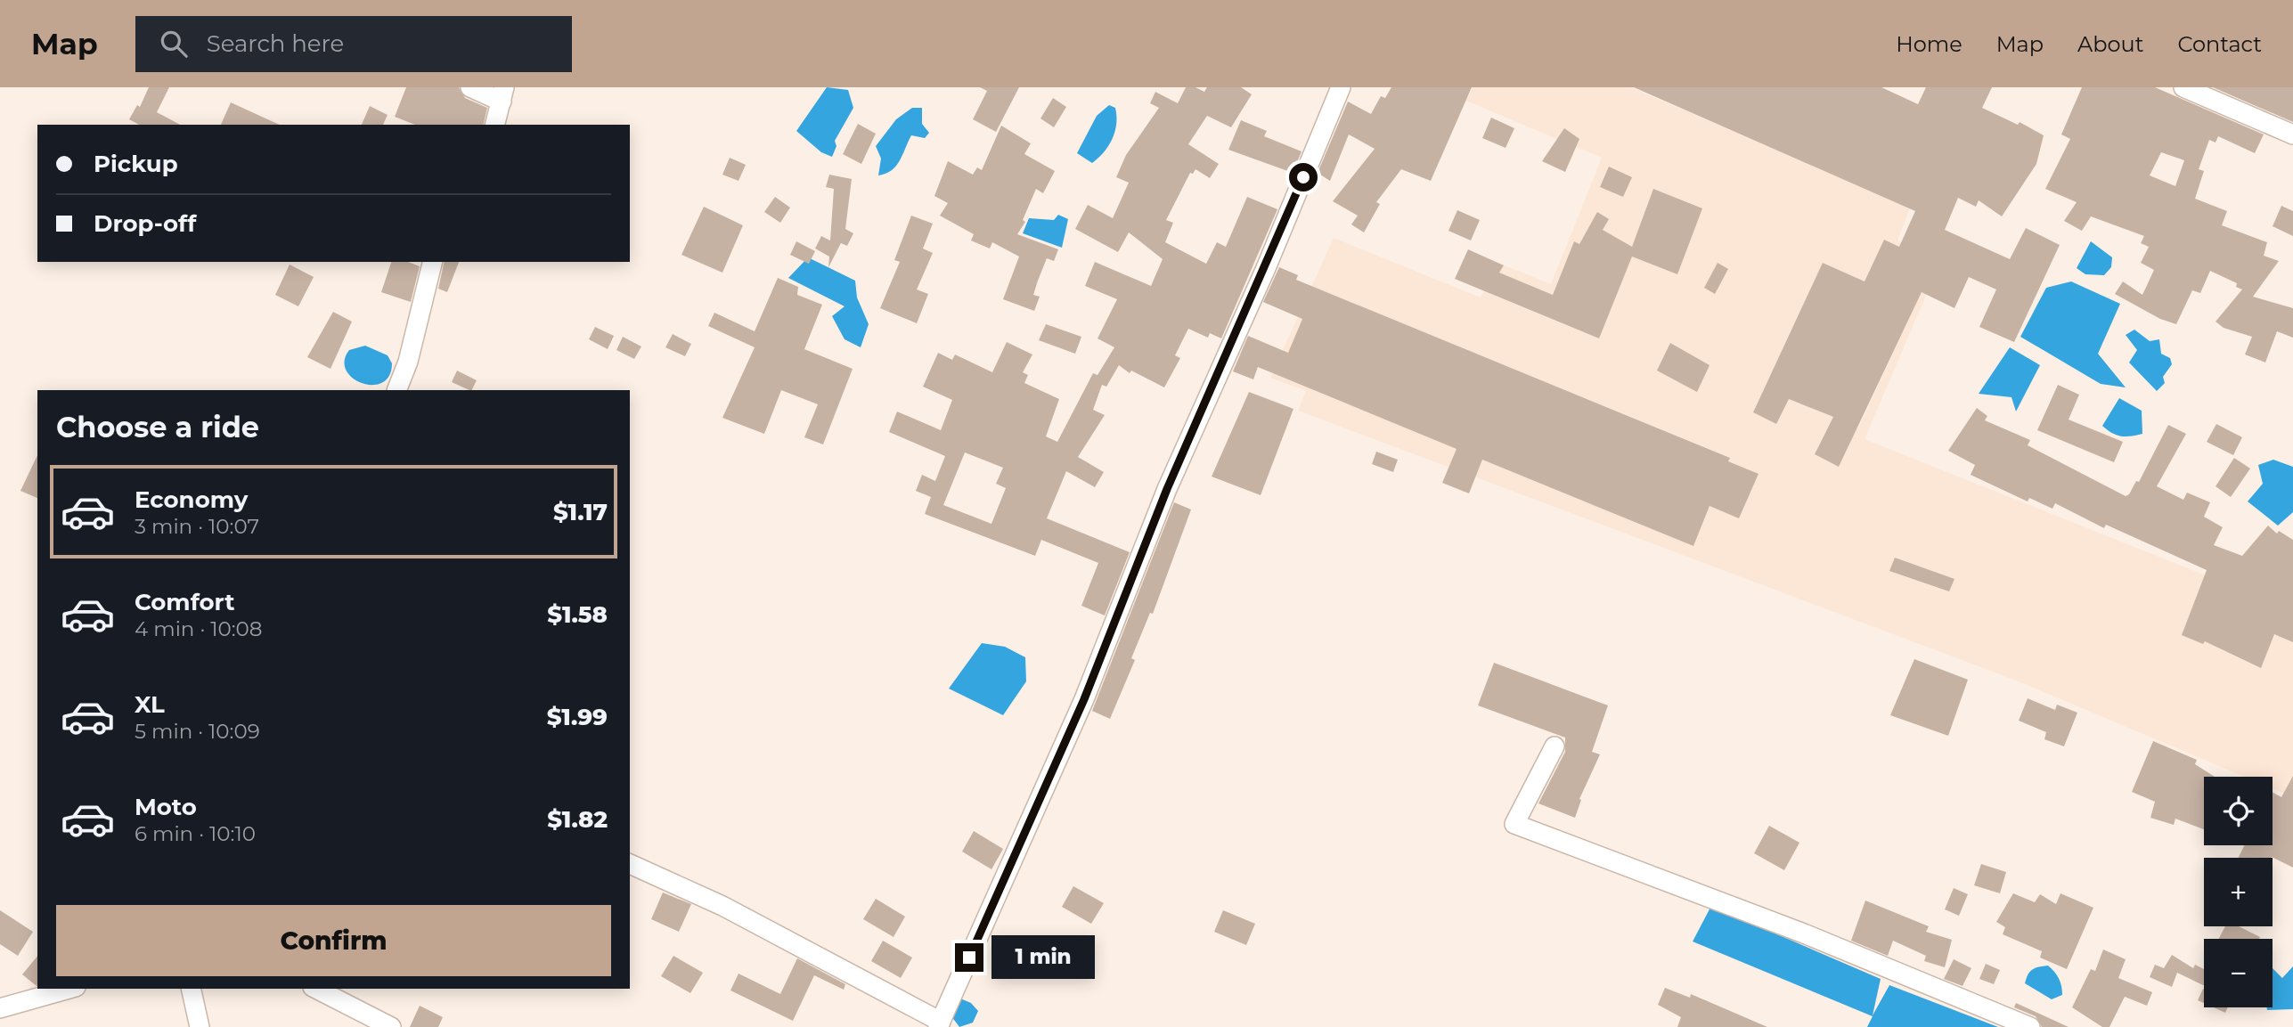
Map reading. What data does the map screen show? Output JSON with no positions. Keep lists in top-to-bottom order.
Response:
{
  "page": {
    "header": "Map",
    "search": "Search here",
    "nav": [
      "Home",
      "Map",
      "About",
      "Contact"
    ],
    "banner": ["Pickup", "Drop-off"],
    "heading": "Choose a ride",
    "list": [
      {
        "name": "Economy",
        "note": "3 min · 10:07",
        "value": "$1.17"
      },
      {
        "name": "Comfort",
        "note": "4 min · 10:08",
        "value": "$1.58"
      },
      {
        "name": "XL",
        "note": "5 min · 10:09",
        "value": "$1.99"
      },
      {
        "name": "Moto",
        "note": "6 min · 10:10",
        "value": "$1.82"
      }
    ],
    "map_buttons": ["+", "−"],
    "buttons": "Confirm",
    "bubble": "1 min"
  }
}
